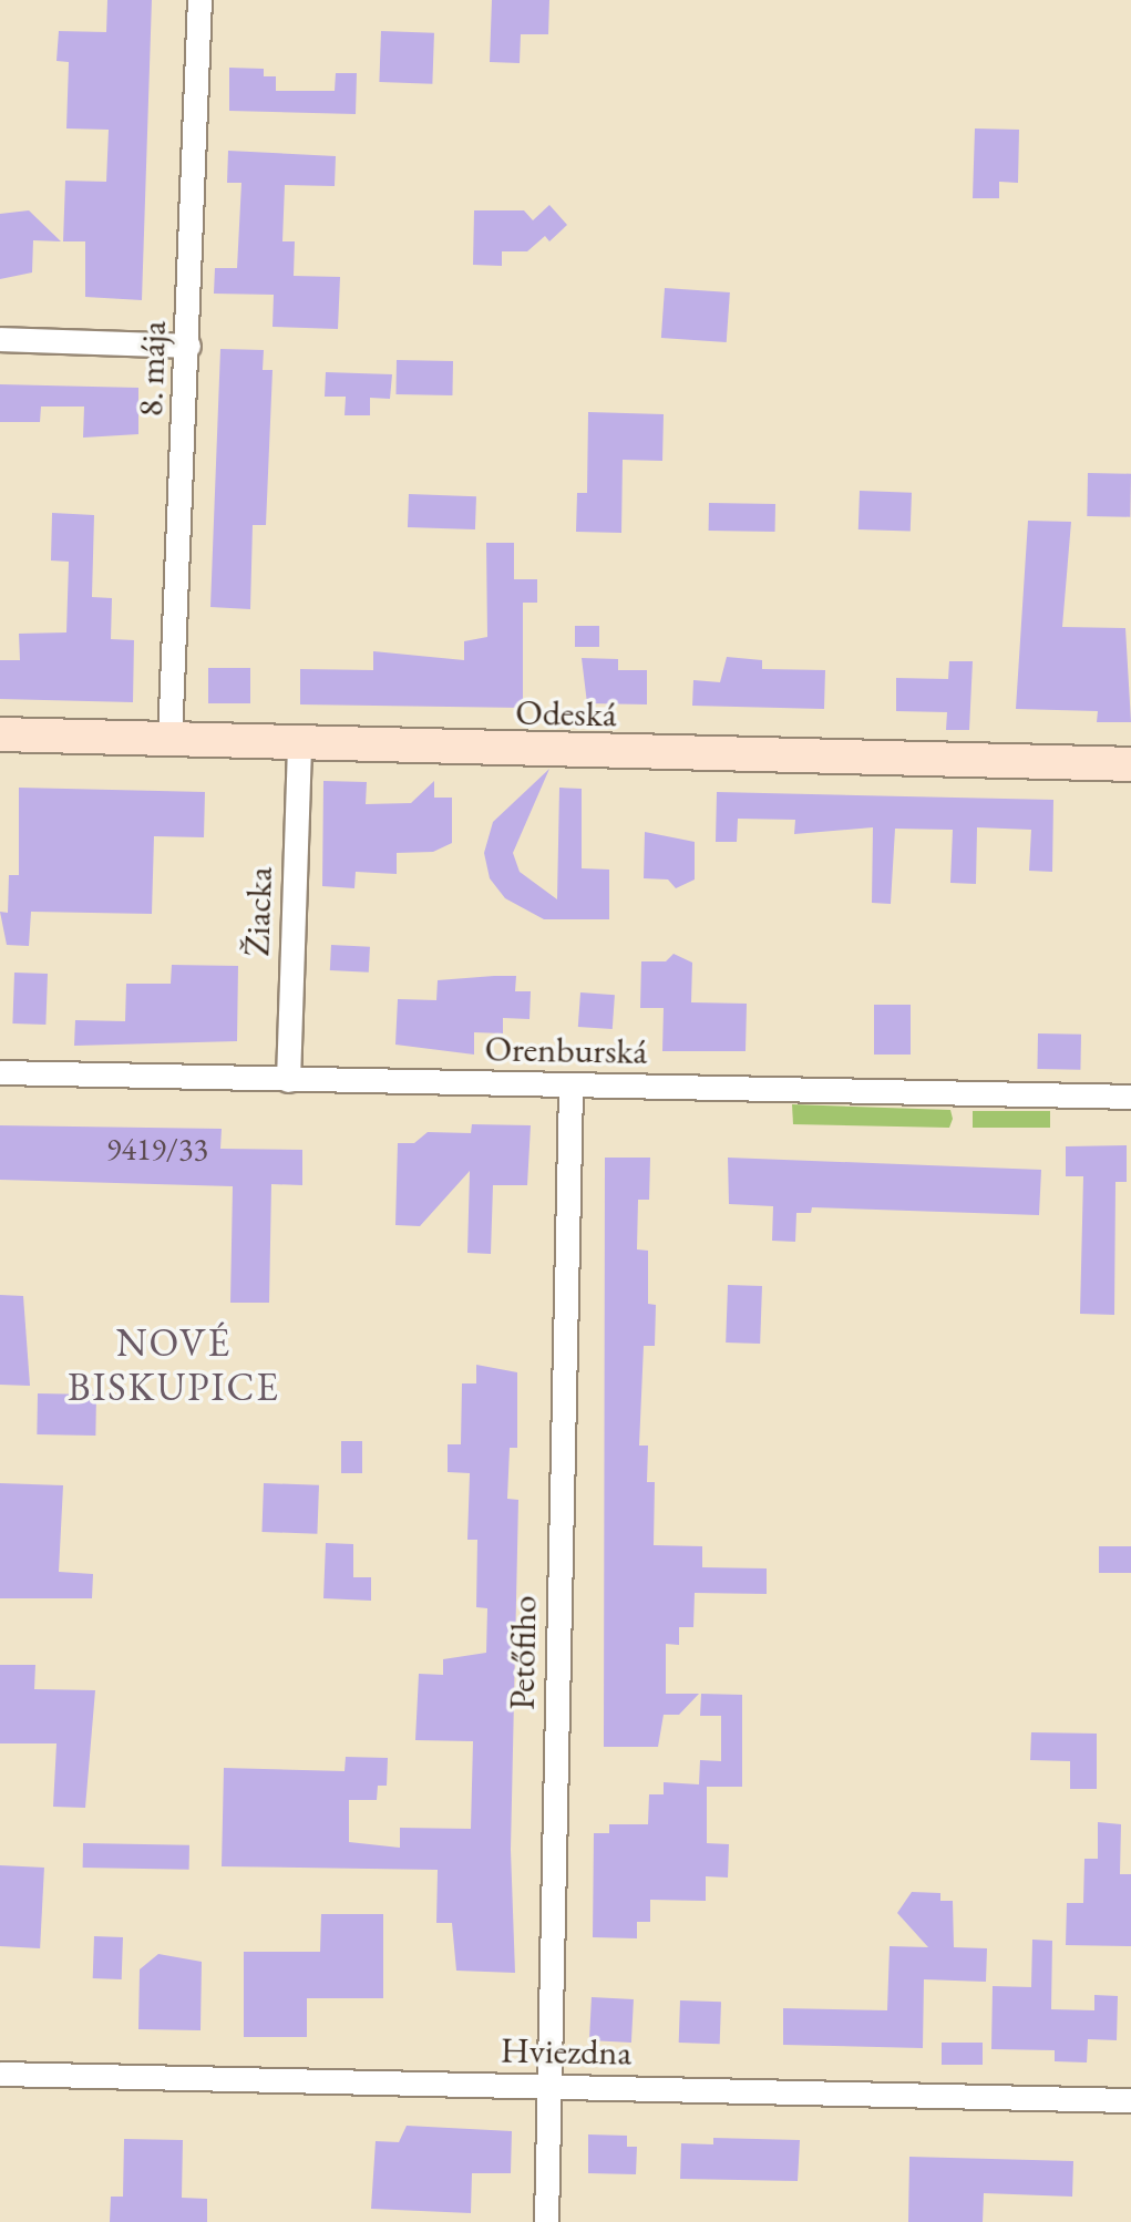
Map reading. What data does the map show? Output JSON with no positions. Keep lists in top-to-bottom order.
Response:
{
  "streets": {
    "street": [
      "8. mája",
      "Odeská",
      "Žiacka",
      "Orenburská",
      "Petőfiho",
      "Hviezdna"
    ]
  },
  "crossings": [
    ["8. mája", "Odeská"],
    ["Odeská", "Žiacka"],
    ["Žiacka", "Orenburská"],
    ["Orenburská", "Petőfiho"],
    ["Petőfiho", "Hviezdna"]
  ],
  "districts": ["NOVÉ BISKUPICE"],
  "house_numbers": ["9419/33"]
}
